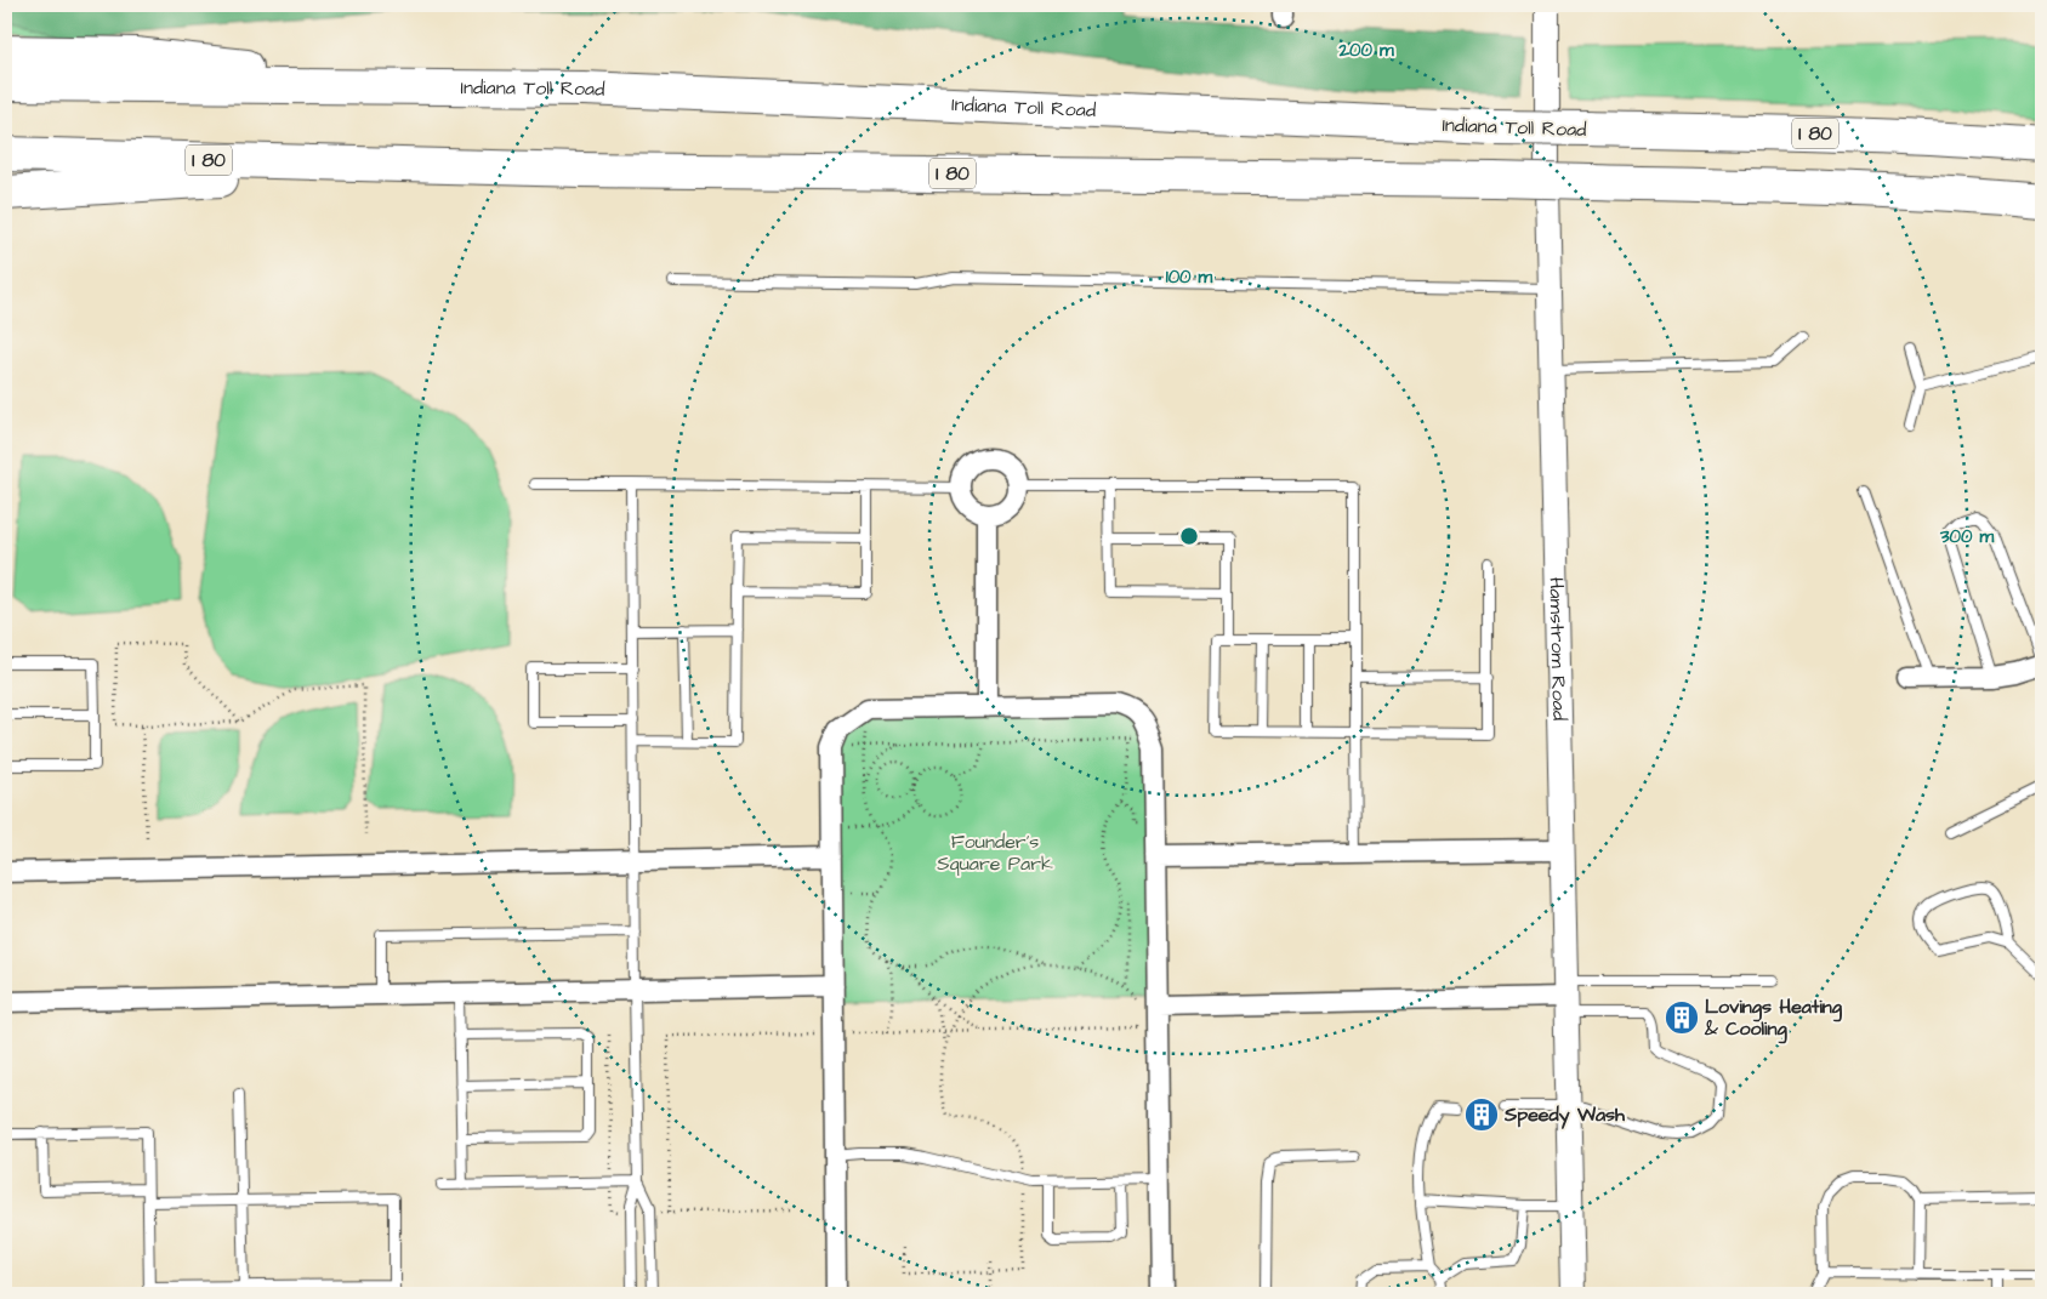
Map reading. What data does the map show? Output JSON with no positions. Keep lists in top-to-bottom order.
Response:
{
  "streets": {
    "highway": ["Indiana Toll Road", "I 80"],
    "street": ["Hamstrom Road"]
  },
  "parks": ["Founder's Square Park"],
  "places": {
    "building": ["Lovings Heating & Cooling", "Speedy Wash"]
  },
  "rings": ["200 m", "100 m", "300 m"]
}
